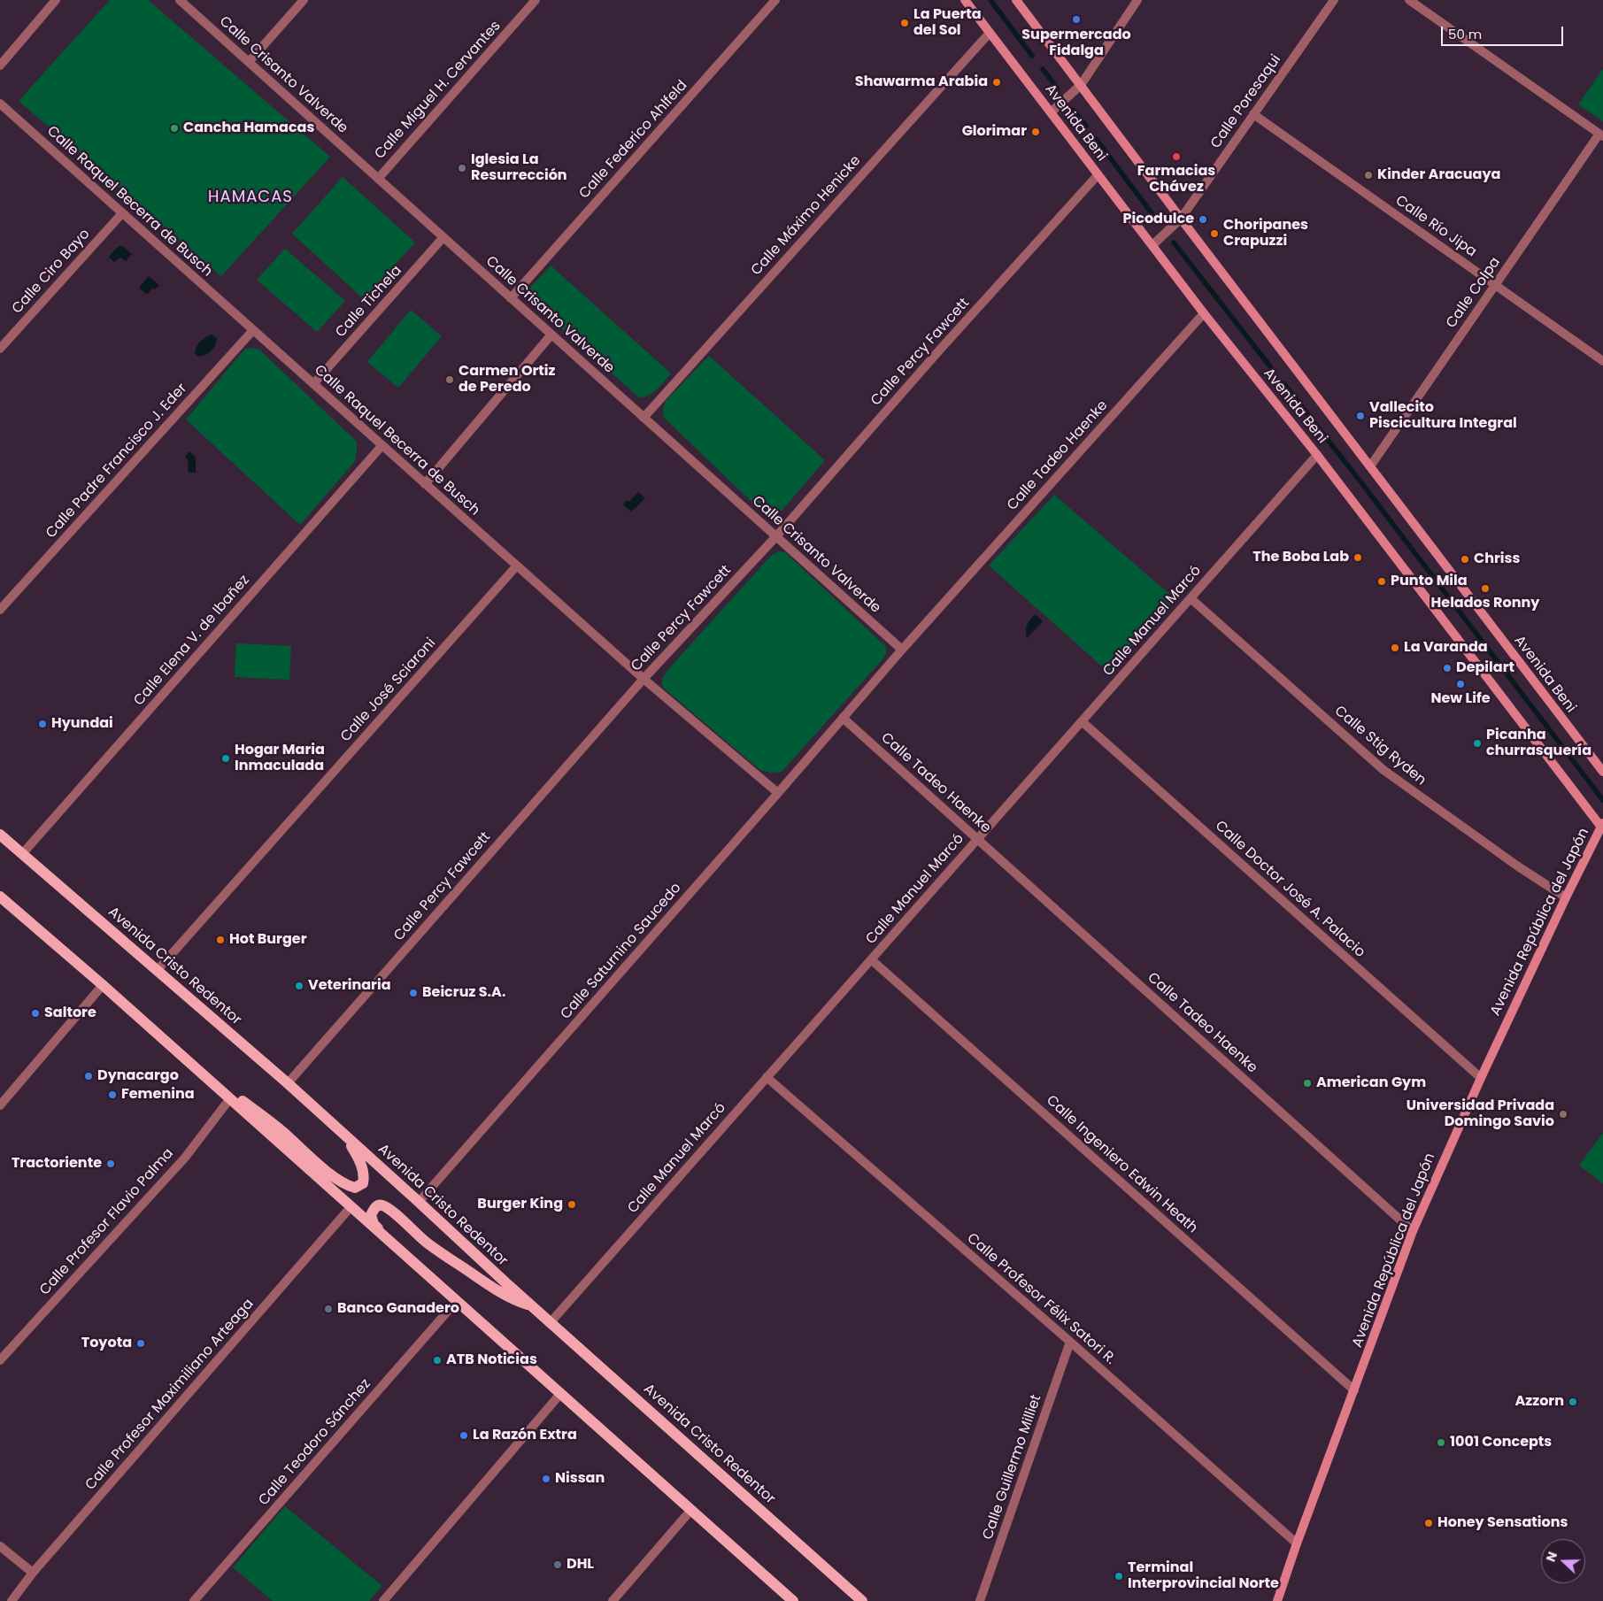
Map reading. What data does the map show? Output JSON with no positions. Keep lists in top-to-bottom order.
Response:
{
  "streets": {
    "main road": ["Avenida Cristo Redentor"],
    "street": [
      "Calle Crisanto Valverde",
      "Calle Miguel H. Cervantes",
      "Calle Poresaqui",
      "Avenida Beni",
      "Calle Federico Ahlfeld",
      "Calle Raquel Becerra de Busch",
      "Calle Máximo Henicke",
      "Calle Río Jipa",
      "Calle Ciro Bayo",
      "Calle Colpa",
      "Calle Tichela",
      "Calle Percy Fawcett",
      "Calle Tadeo Haenke",
      "Calle Padre Francisco J. Eder",
      "Calle Manuel Marcó",
      "Calle Elena V. de Ibañez",
      "Calle José Sciaroni",
      "Calle Stig Ryden",
      "Calle Doctor José A. Palacio",
      "Avenida República del Japón",
      "Calle Saturnino Saucedo",
      "Calle Ingeniero Edwin Heath",
      "Calle Profesor Flavio Palma",
      "Calle Profesor Félix Satori R.",
      "Calle Profesor Maximiliano Arteaga",
      "Calle Teodoro Sánchez",
      "Calle Guillermo Milliet"
    ]
  },
  "crossings": [
    ["Calle Crisanto Valverde", "Calle Miguel H. Cervantes"],
    ["Calle Crisanto Valverde", "Calle Federico Ahlfeld"],
    ["Calle Crisanto Valverde", "Calle Máximo Henicke"],
    ["Calle Crisanto Valverde", "Calle Tichela"],
    ["Calle Crisanto Valverde", "Calle Percy Fawcett"],
    ["Calle Crisanto Valverde", "Calle Tadeo Haenke"],
    ["Calle Poresaqui", "Avenida Beni"],
    ["Calle Poresaqui", "Calle Río Jipa"],
    ["Avenida Beni", "Calle Máximo Henicke"],
    ["Avenida Beni", "Calle Colpa"],
    ["Avenida Beni", "Calle Percy Fawcett"],
    ["Avenida Beni", "Calle Tadeo Haenke"],
    ["Avenida Beni", "Calle Manuel Marcó"],
    ["Avenida Beni", "Avenida República del Japón"],
    ["Calle Raquel Becerra de Busch", "Calle Ciro Bayo"],
    ["Calle Raquel Becerra de Busch", "Calle Tichela"],
    ["Calle Raquel Becerra de Busch", "Calle Percy Fawcett"],
    ["Calle Raquel Becerra de Busch", "Calle Padre Francisco J. Eder"],
    ["Calle Raquel Becerra de Busch", "Calle Elena V. de Ibañez"],
    ["Calle Raquel Becerra de Busch", "Calle José Sciaroni"],
    ["Calle Raquel Becerra de Busch", "Calle Saturnino Saucedo"],
    ["Calle Río Jipa", "Calle Colpa"],
    ["Calle Percy Fawcett", "Avenida Cristo Redentor"],
    ["Calle Tadeo Haenke", "Calle Manuel Marcó"],
    ["Calle Tadeo Haenke", "Avenida República del Japón"],
    ["Calle Tadeo Haenke", "Calle Saturnino Saucedo"],
    ["Calle Manuel Marcó", "Calle Stig Ryden"],
    ["Calle Manuel Marcó", "Calle Doctor José A. Palacio"],
    ["Calle Manuel Marcó", "Avenida Cristo Redentor"],
    ["Calle Manuel Marcó", "Calle Ingeniero Edwin Heath"],
    ["Calle Manuel Marcó", "Calle Profesor Félix Satori R."],
    ["Calle Elena V. de Ibañez", "Avenida Cristo Redentor"],
    ["Calle José Sciaroni", "Avenida Cristo Redentor"],
    ["Calle Stig Ryden", "Avenida República del Japón"],
    ["Calle Doctor José A. Palacio", "Avenida República del Japón"],
    ["Avenida República del Japón", "Calle Ingeniero Edwin Heath"],
    ["Avenida República del Japón", "Calle Profesor Félix Satori R."],
    ["Calle Saturnino Saucedo", "Avenida Cristo Redentor"],
    ["Calle Profesor Félix Satori R.", "Calle Guillermo Milliet"]
  ],
  "districts": ["HAMACAS"],
  "places": [
    "Supermercado Fidalga",
    "La Puerta del Sol",
    "Shawarma Arabia",
    "Cancha Hamacas",
    "Glorimar",
    "Farmacias Chávez",
    "Iglesia La Resurrección",
    "Kinder Aracuaya",
    "Picodulce",
    "Choripanes Crapuzzi",
    "Carmen Ortiz de Peredo",
    "Vallecito Piscicultura Integral",
    "The Boba Lab",
    "Chriss",
    "Punto Mila",
    "Helados Ronny",
    "La Varanda",
    "Depilart",
    "New Life",
    "Hyundai",
    "Picanha churrasquería",
    "Hogar Maria Inmaculada",
    "Hot Burger",
    "Veterinaria",
    "Beicruz S.A.",
    "Saltore",
    "Dynacargo",
    "American Gym",
    "Femenina",
    "Universidad Privada Domingo Savio",
    "Tractoriente",
    "Burger King",
    "Banco Ganadero",
    "Toyota",
    "ATB Noticias",
    "Azzorn",
    "La Razón Extra",
    "1001 Concepts",
    "Nissan",
    "Honey Sensations",
    "DHL",
    "Terminal Interprovincial Norte"
  ],
  "scale_bar": "50 m",
  "north": "left"
}
